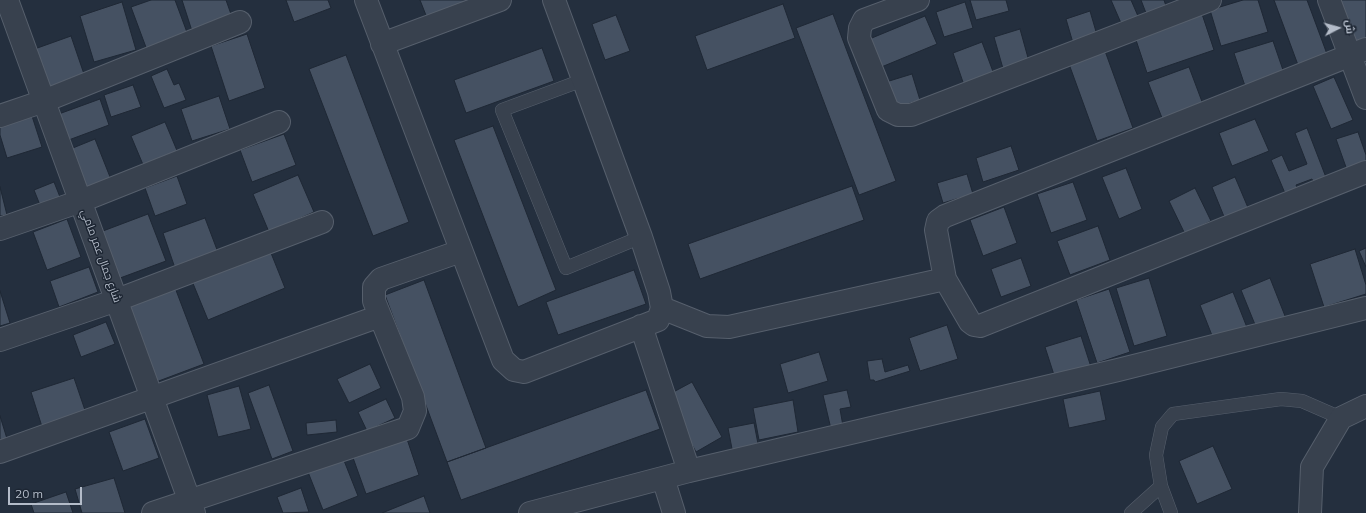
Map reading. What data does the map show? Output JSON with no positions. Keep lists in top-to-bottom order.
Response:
{
  "streets": {
    "street": ["شارع جمال عمر مامي"]
  },
  "scale_bar": "20 m",
  "north": "right"
}
